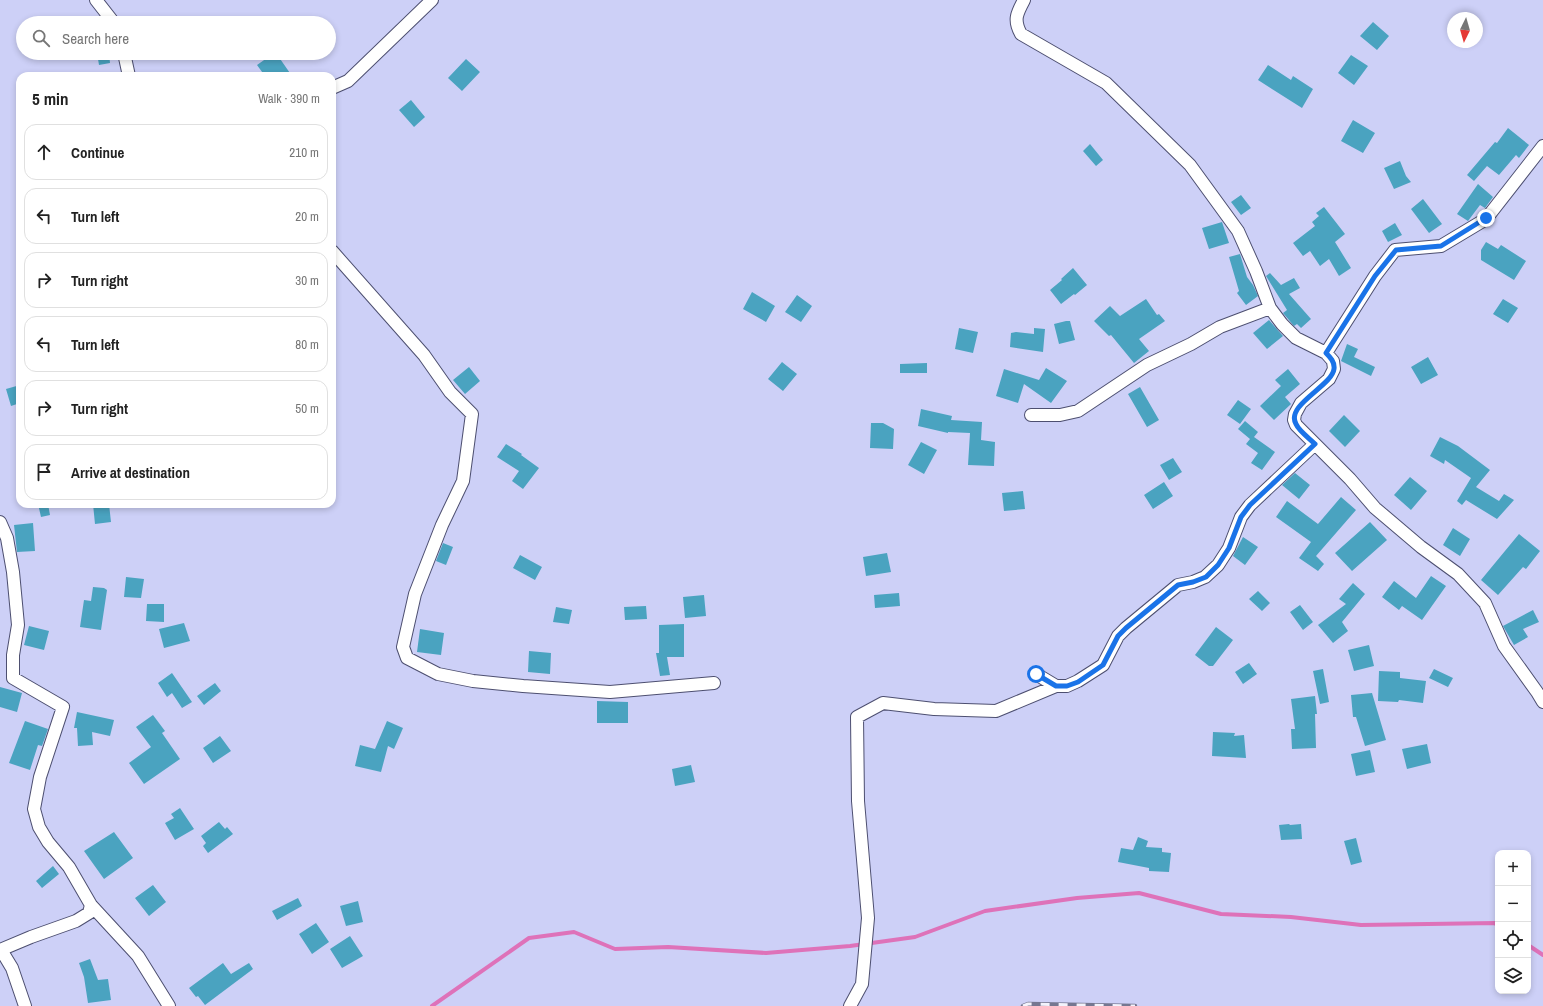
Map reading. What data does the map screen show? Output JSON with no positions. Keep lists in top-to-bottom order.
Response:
{
  "north": "bottom",
  "page": {
    "search": "Search here",
    "heading": ["5 min", "Walk · 390 m"],
    "list": [
      ["Continue", "210 m"],
      ["Turn left", "20 m"],
      ["Turn right", "30 m"],
      ["Turn left", "80 m"],
      ["Turn right", "50 m"],
      "Arrive at destination"
    ],
    "map_buttons": ["+", "−"]
  }
}
